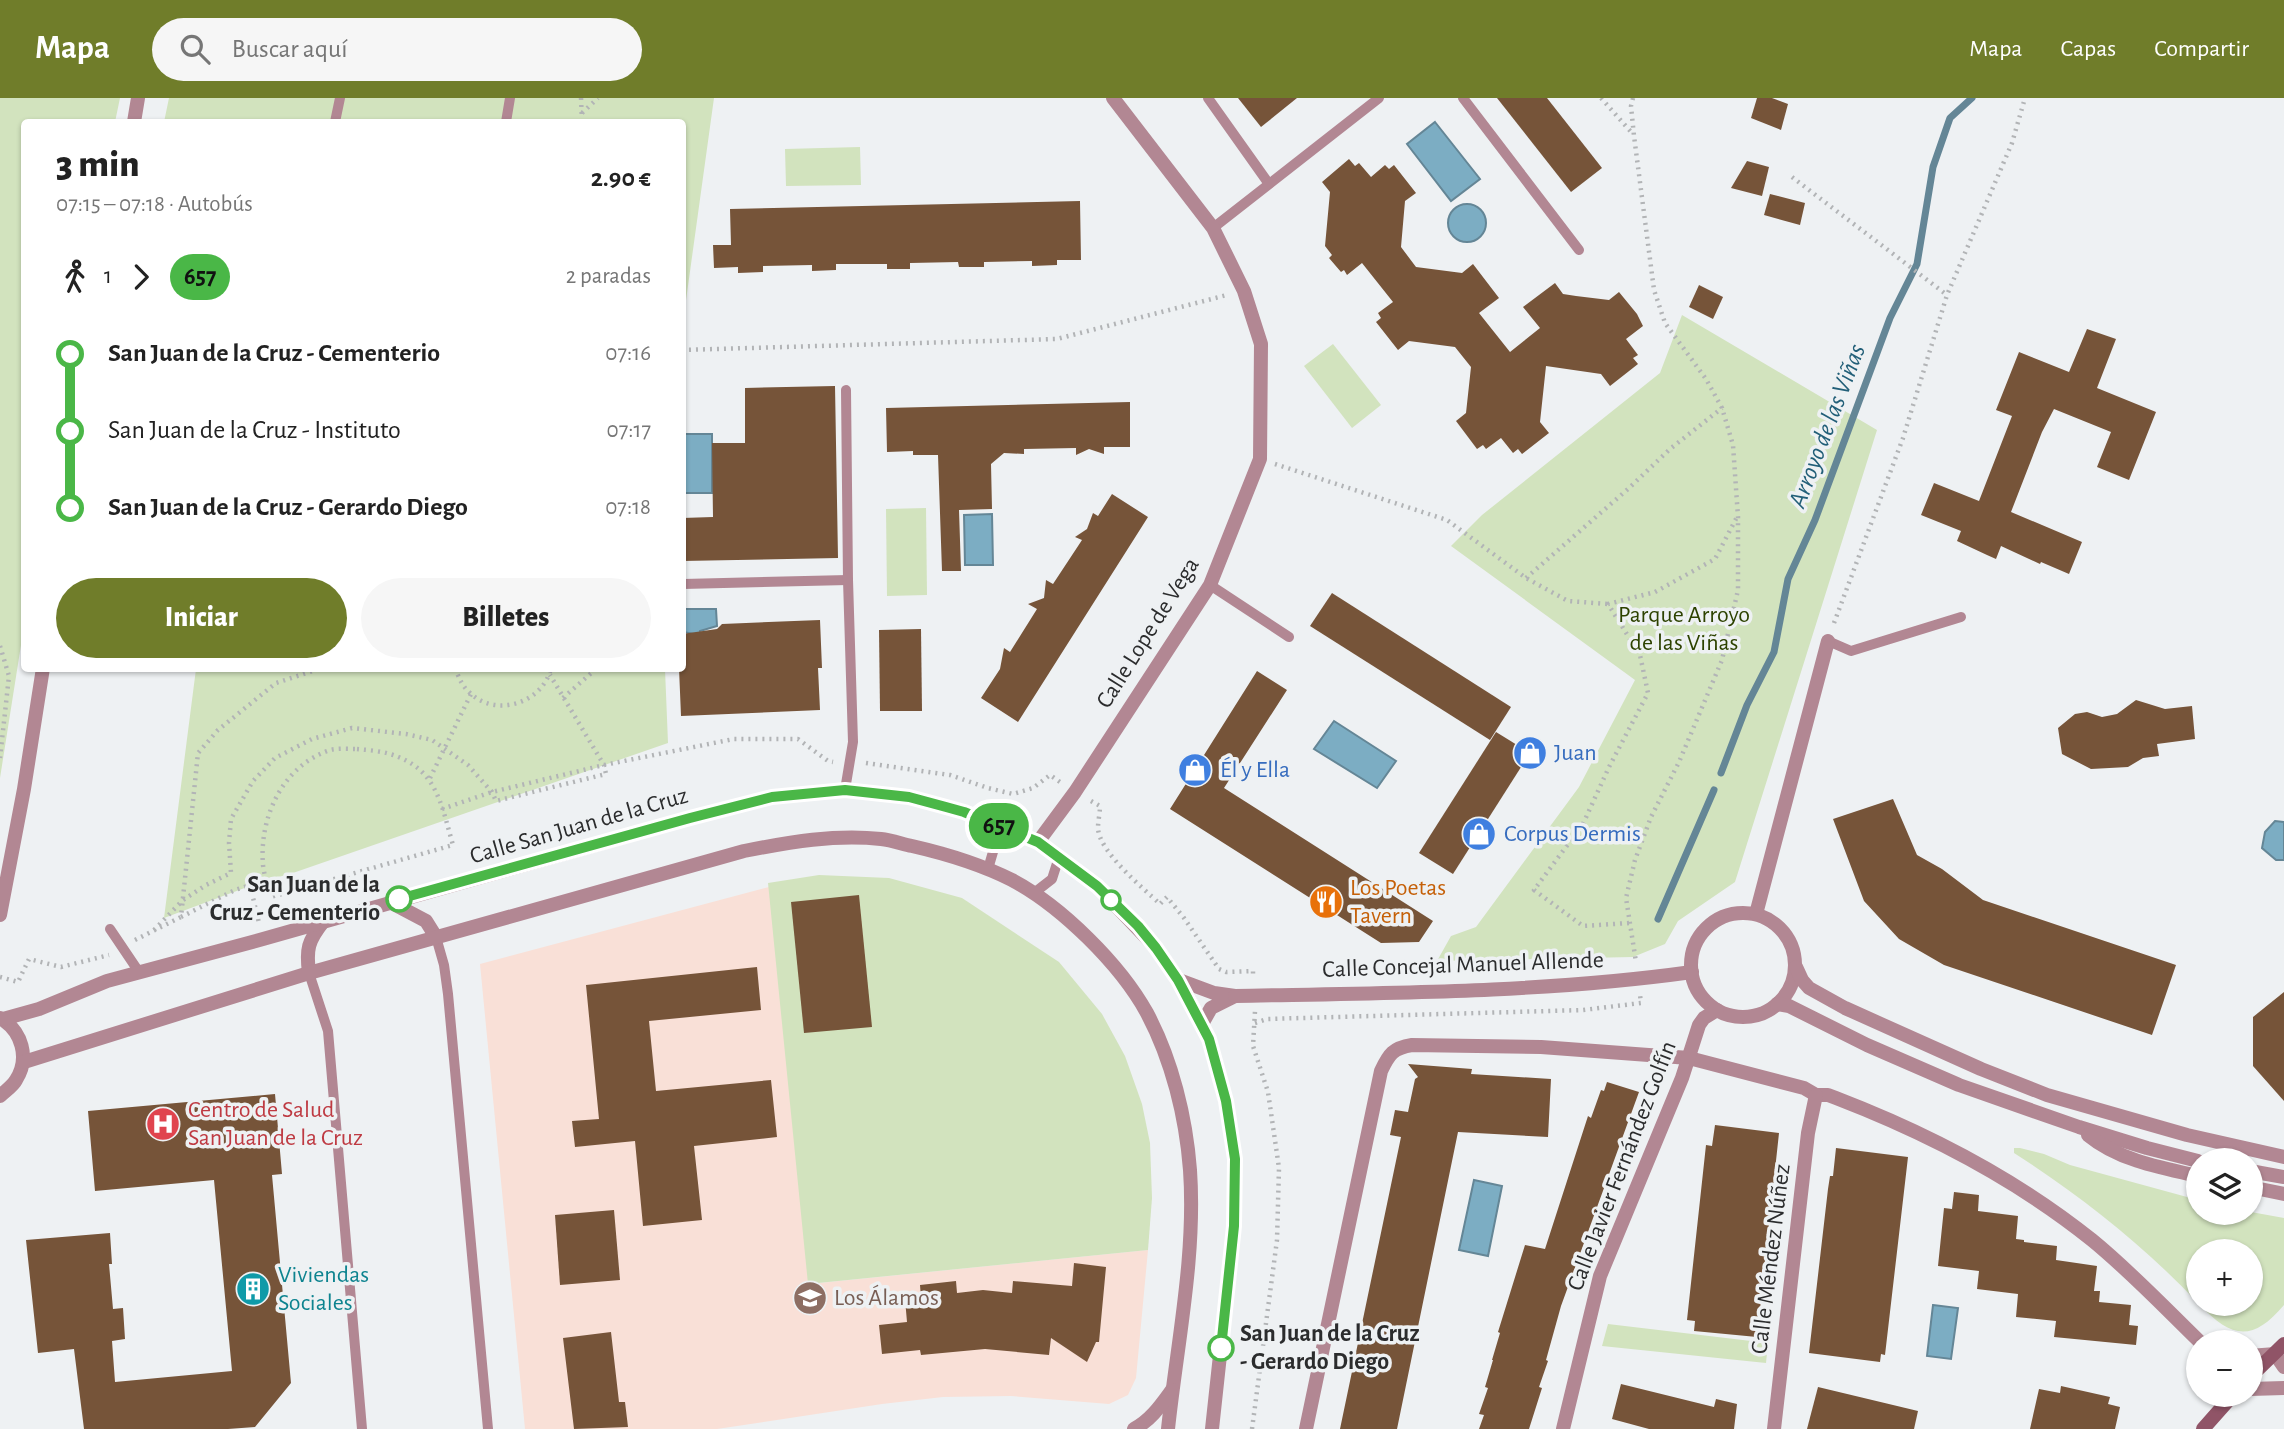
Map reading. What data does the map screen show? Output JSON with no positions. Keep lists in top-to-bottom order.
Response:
{
  "streets": {
    "street": [
      "Calle Lope de Vega",
      "Calle San Juan de la Cruz",
      "Calle Concejal Manuel Allende",
      "Calle Javier Fernández Golfín",
      "Calle Méndez Núñez"
    ]
  },
  "crossings": [
    ["Calle Lope de Vega", "Calle San Juan de la Cruz"],
    ["Calle San Juan de la Cruz", "Calle Concejal Manuel Allende"],
    ["Calle Concejal Manuel Allende", "Calle Javier Fernández Golfín"]
  ],
  "water": ["Arroyo de las Viñas"],
  "parks": ["Parque Arroyo de las Viñas"],
  "places": {
    "shop": ["Juan", "Él y Ella", "Corpus Dermis"],
    "other": ["San Juan de la Cruz - Cementerio", "San Juan de la Cruz - Gerardo Diego"],
    "restaurant": ["Los Poetas Tavern"],
    "hospital": ["Centro de Salud San Juan de la Cruz"],
    "building": ["Viviendas Sociales"],
    "school or university": ["Los Álamos"]
  },
  "lines": ["bus line 657"],
  "page": {
    "header": "Mapa",
    "search": "Buscar aquí",
    "nav": ["Mapa", "Capas", "Compartir"],
    "on_map": "657",
    "heading": ["3 min", "07:15 – 07:18 · Autobús", "2.90 €"],
    "legs": ["1", "657", "2 paradas"],
    "list": [
      {
        "name": "San Juan de la Cruz - Cementerio",
        "value": "07:16"
      },
      {
        "name": "San Juan de la Cruz - Instituto",
        "value": "07:17"
      },
      {
        "name": "San Juan de la Cruz - Gerardo Diego",
        "value": "07:18"
      }
    ],
    "buttons": ["Iniciar", "Billetes"],
    "map_buttons": ["+", "−"]
  }
}
